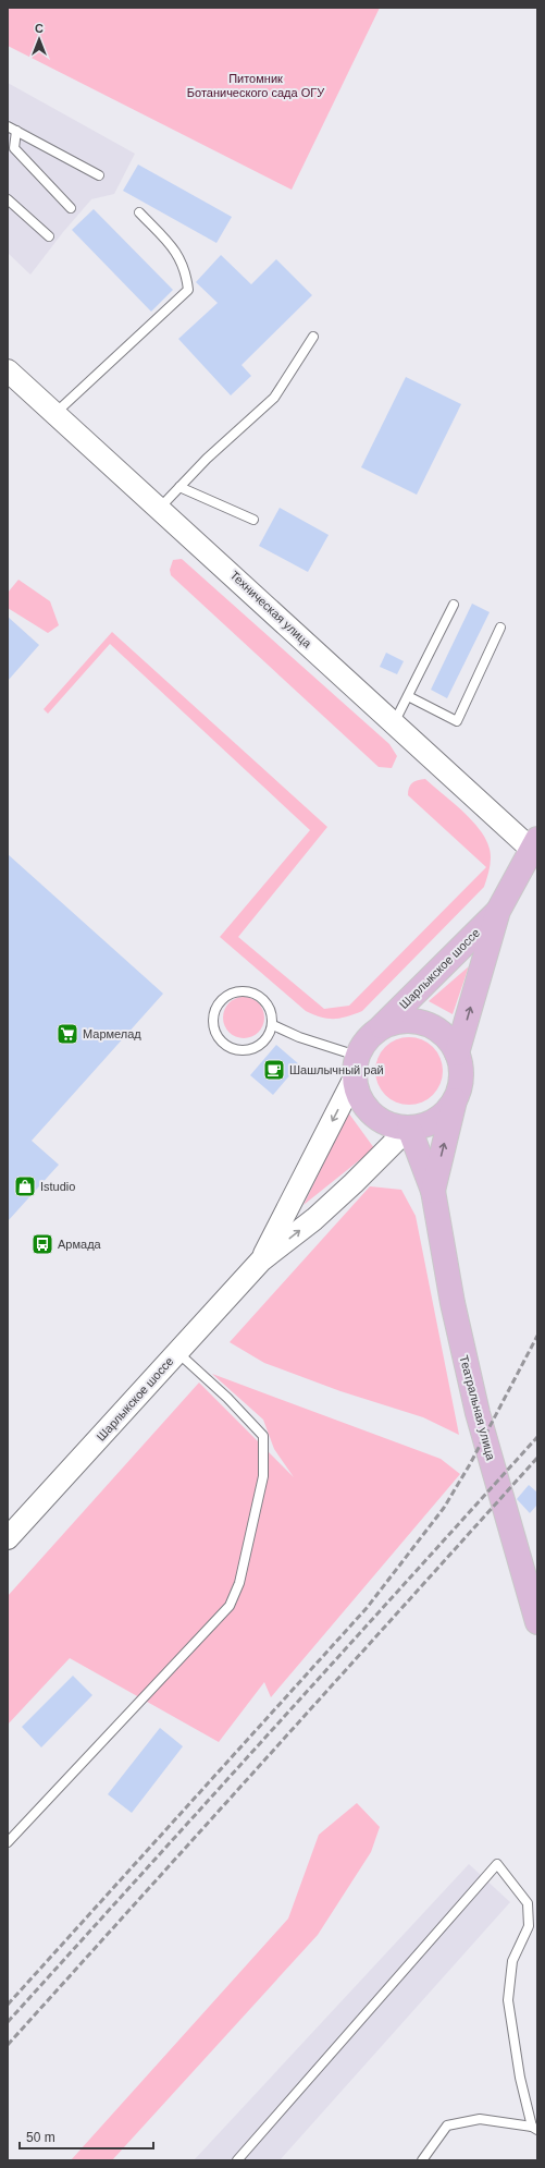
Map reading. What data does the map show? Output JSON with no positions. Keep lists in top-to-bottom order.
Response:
{
  "streets": {
    "main road": ["Шарлыкское шоссе", "Театральная улица"],
    "street": ["Техническая улица"]
  },
  "crossings": [
    ["Техническая улица", "Шарлыкское шоссе"],
    ["Шарлыкское шоссе", "Театральная улица"]
  ],
  "parks": ["Питомник Ботанического сада ОГУ"],
  "places": {
    "supermarket": ["Мармелад"],
    "cafe": ["Шашлычный рай"],
    "shop": ["Istudio"],
    "bus stop": ["Армада"]
  },
  "scale_bar": "50 m",
  "north": "top"
}
